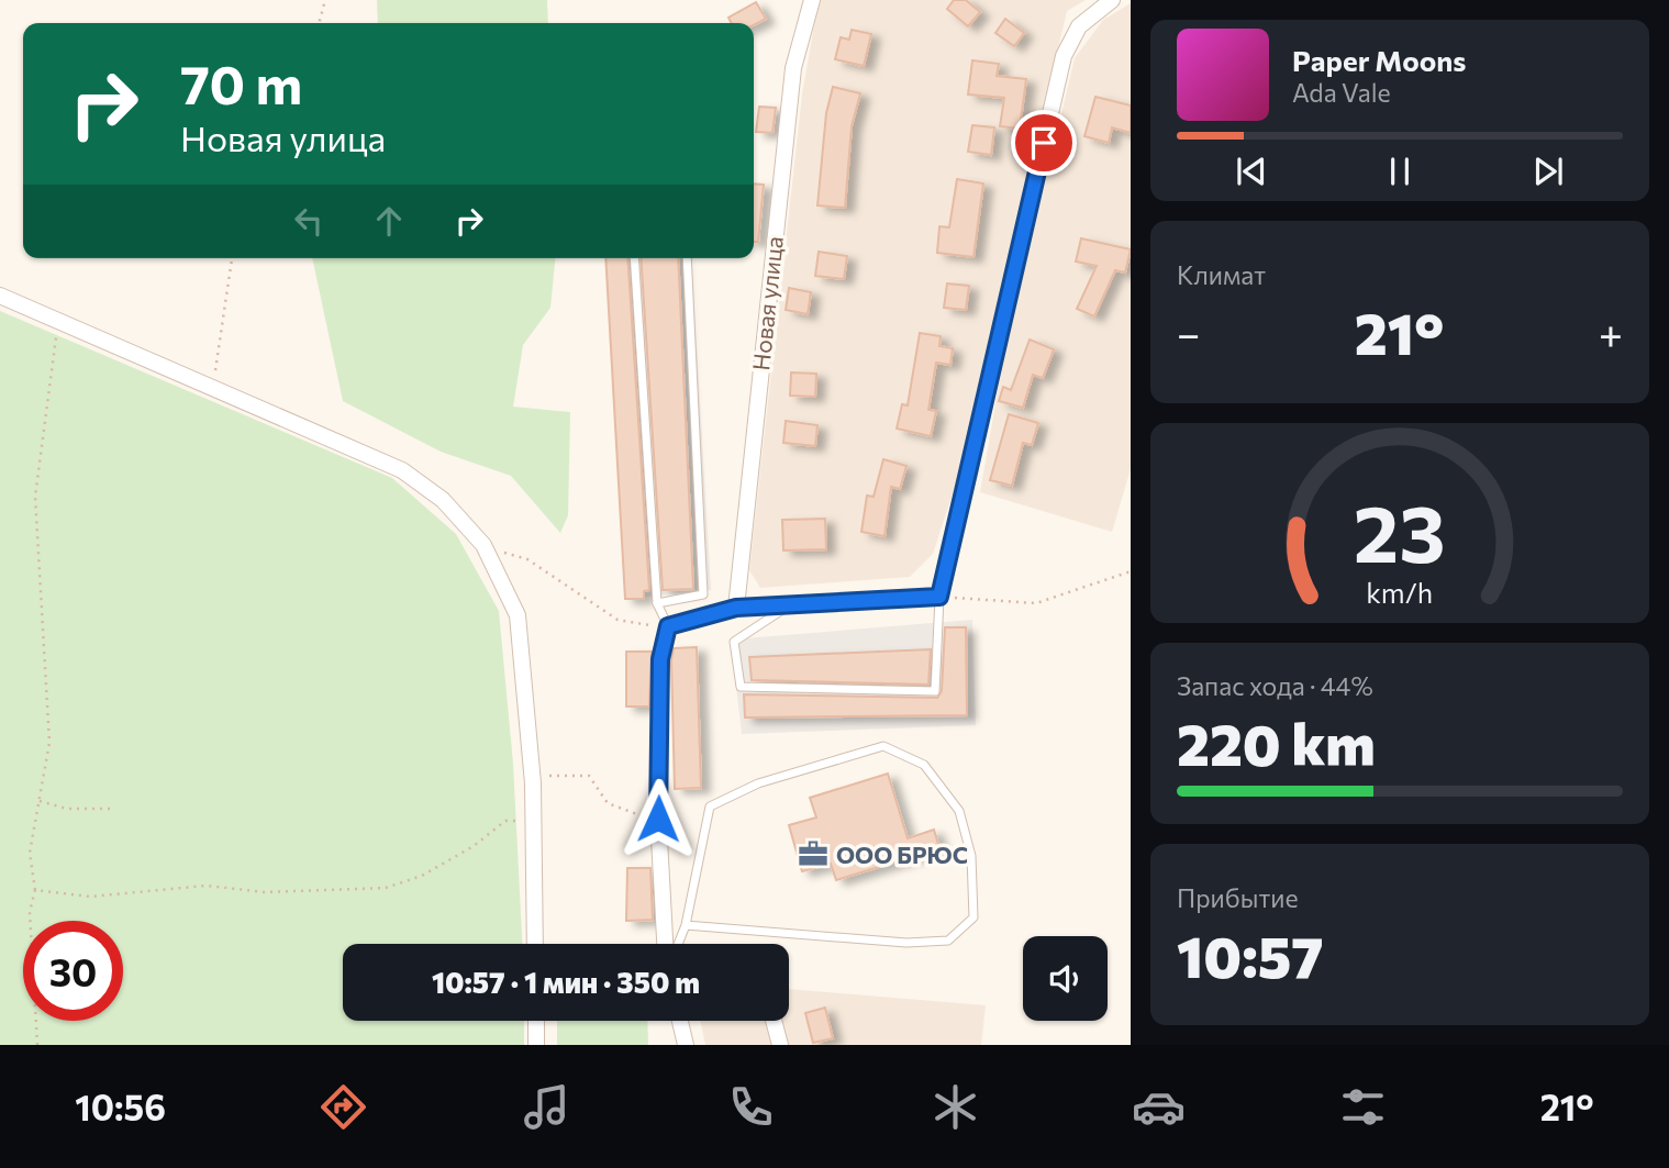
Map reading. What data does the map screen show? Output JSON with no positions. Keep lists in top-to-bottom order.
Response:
{
  "streets": {
    "street": ["Новая улица"]
  },
  "places": {
    "office": ["ООО БРЮС"]
  },
  "page": {
    "turn": ["70 m", "Новая улица"],
    "song": ["Paper Moons", "Ada Vale"],
    "tile": [
      "Климат",
      ["Запас хода · 44%", "220 km"],
      ["Прибытие", "10:57"]
    ],
    "heat": ["−", "21°", "+"],
    "limit": "30",
    "trip": "10:57 · 1 мин · 350 m",
    "tabs": ["10:56", "21°"],
    "gauge": ["23", "km/h"]
  }
}
